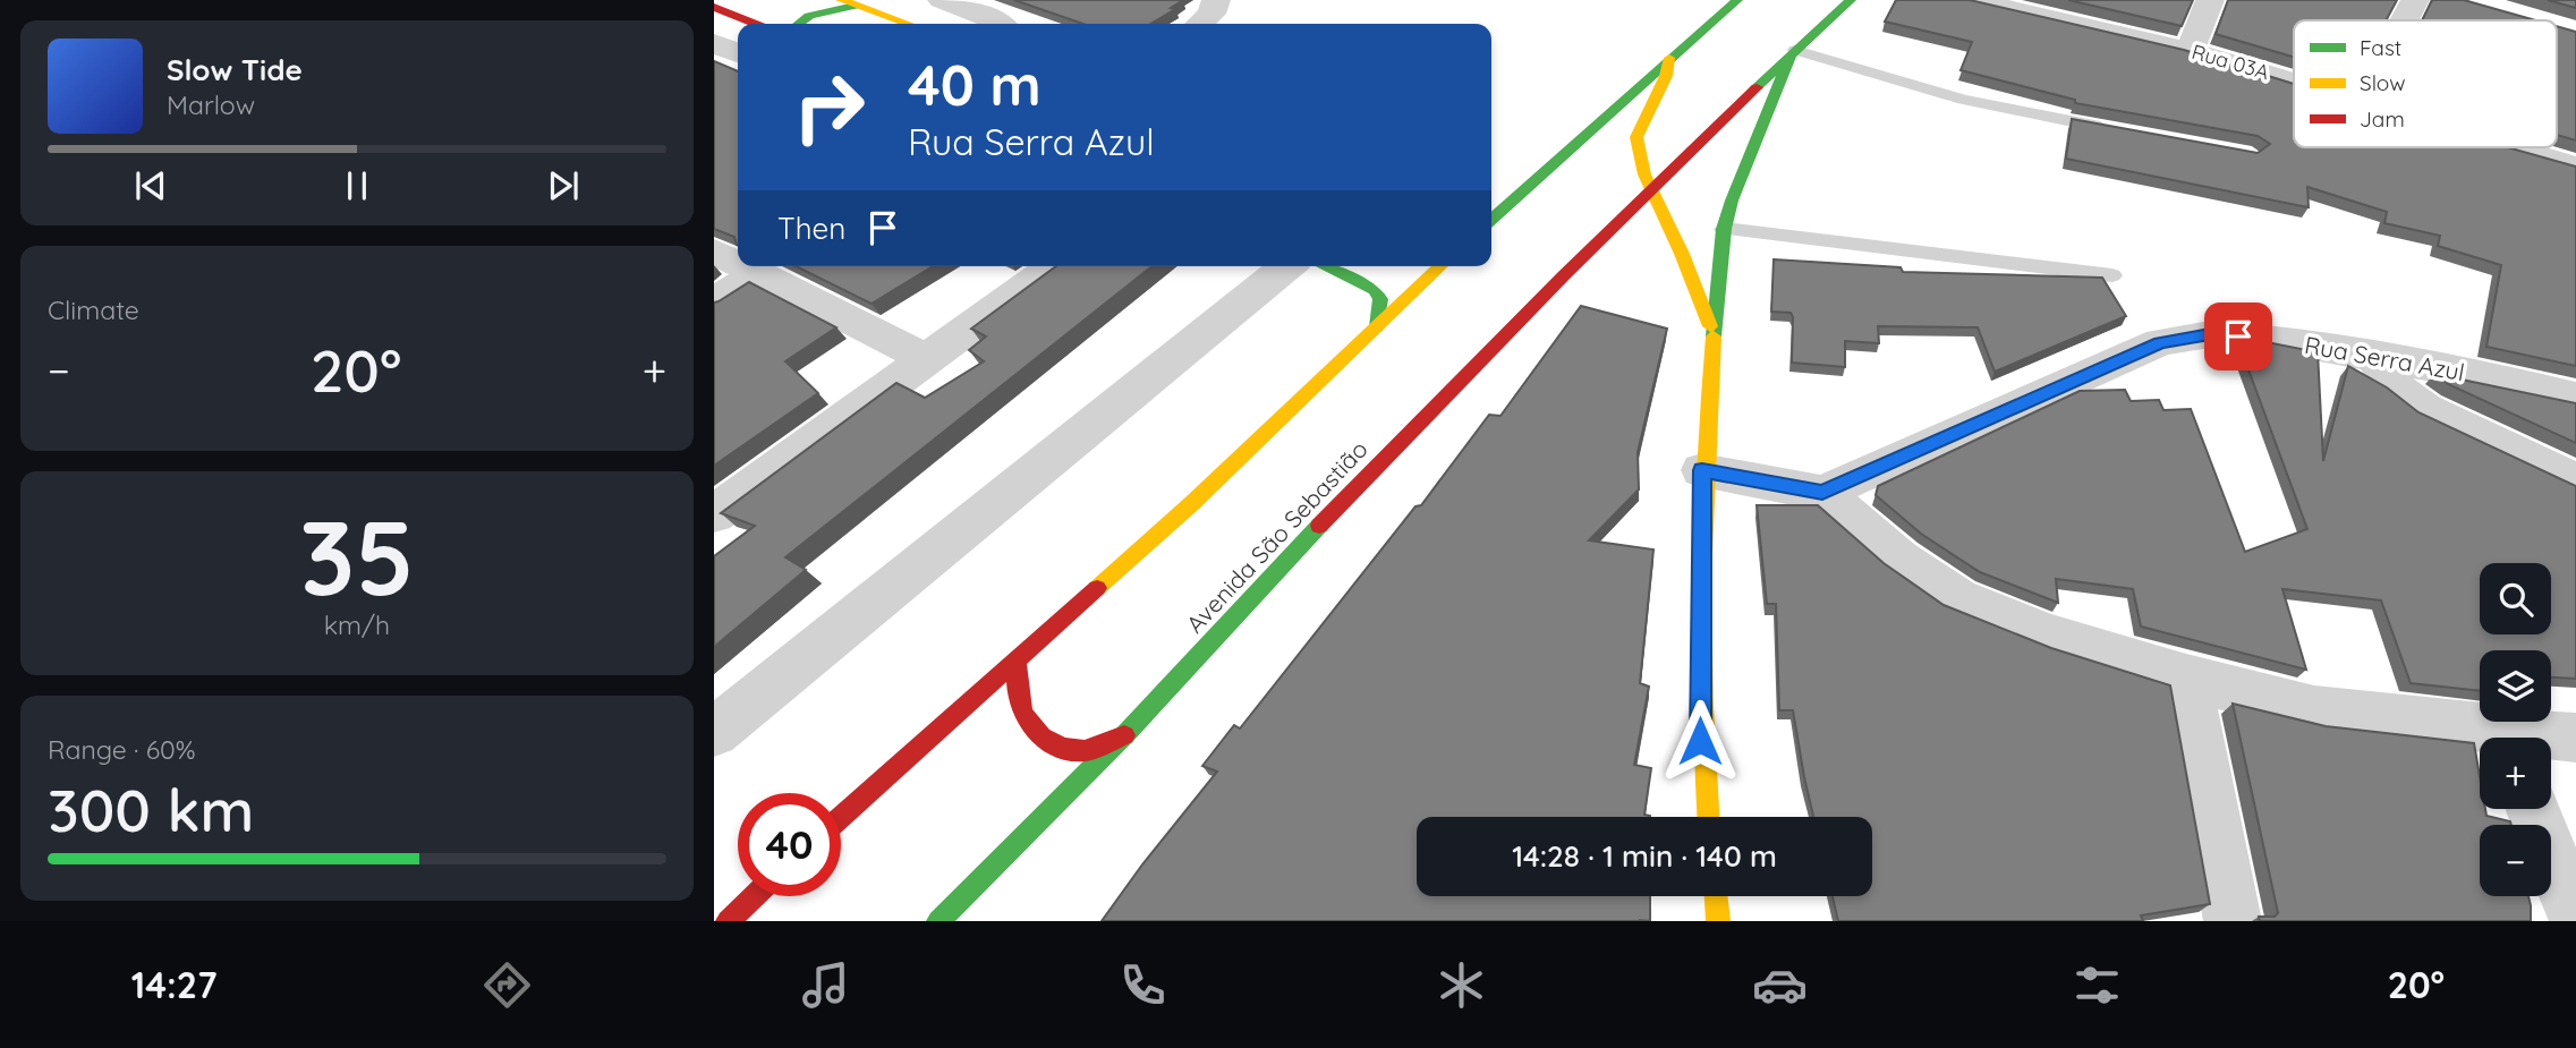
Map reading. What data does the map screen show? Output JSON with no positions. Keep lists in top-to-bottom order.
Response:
{
  "streets": {
    "main road": ["Avenida São Sebastião"],
    "street": ["Rua 03A", "Rua Serra Azul"]
  },
  "legend": ["Fast", "Slow", "Jam"],
  "page": {
    "turn": ["40 m", "Rua Serra Azul"],
    "song": ["Slow Tide", "Marlow"],
    "then": "Then",
    "tile": [
      "Climate",
      ["35", "km/h"],
      ["Range · 60%", "300 km"]
    ],
    "heat": ["−", "20°", "+"],
    "map_buttons": ["+", "−"],
    "limit": "40",
    "trip": "14:28 · 1 min · 140 m",
    "tabs": ["14:27", "20°"]
  }
}
